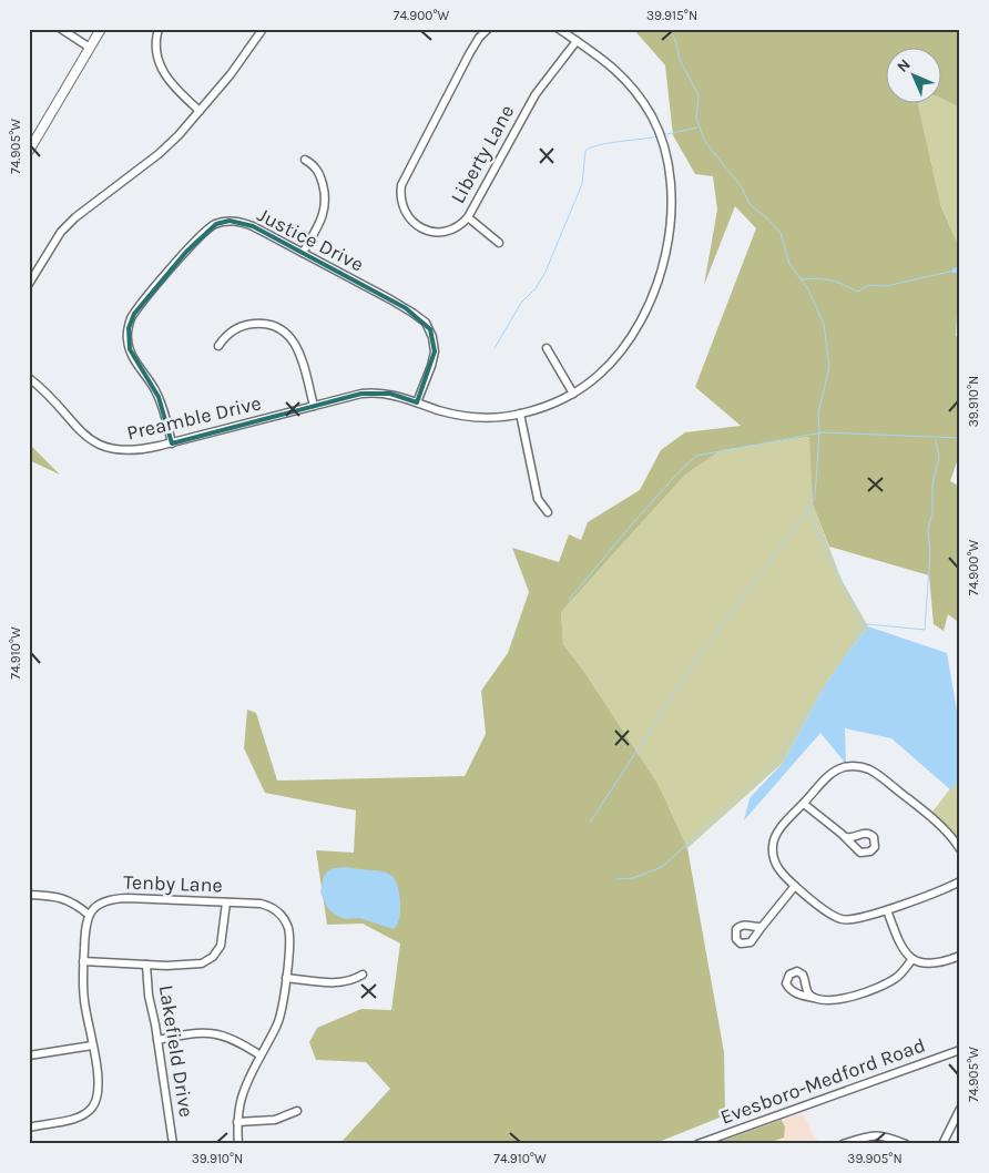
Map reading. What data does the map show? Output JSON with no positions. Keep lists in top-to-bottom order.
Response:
{
  "streets": {
    "street": [
      "Liberty Lane",
      "Justice Drive",
      "Preamble Drive",
      "Tenby Lane",
      "Lakefield Drive",
      "Evesboro-Medford Road"
    ]
  },
  "crossings": [
    ["Liberty Lane", "Preamble Drive"],
    ["Justice Drive", "Preamble Drive"]
  ],
  "north": "top left",
  "coordinates": [
    "74.900°W",
    "39.915°N",
    "74.905°W",
    "39.910°N",
    "74.910°W",
    "39.905°N"
  ]
}
